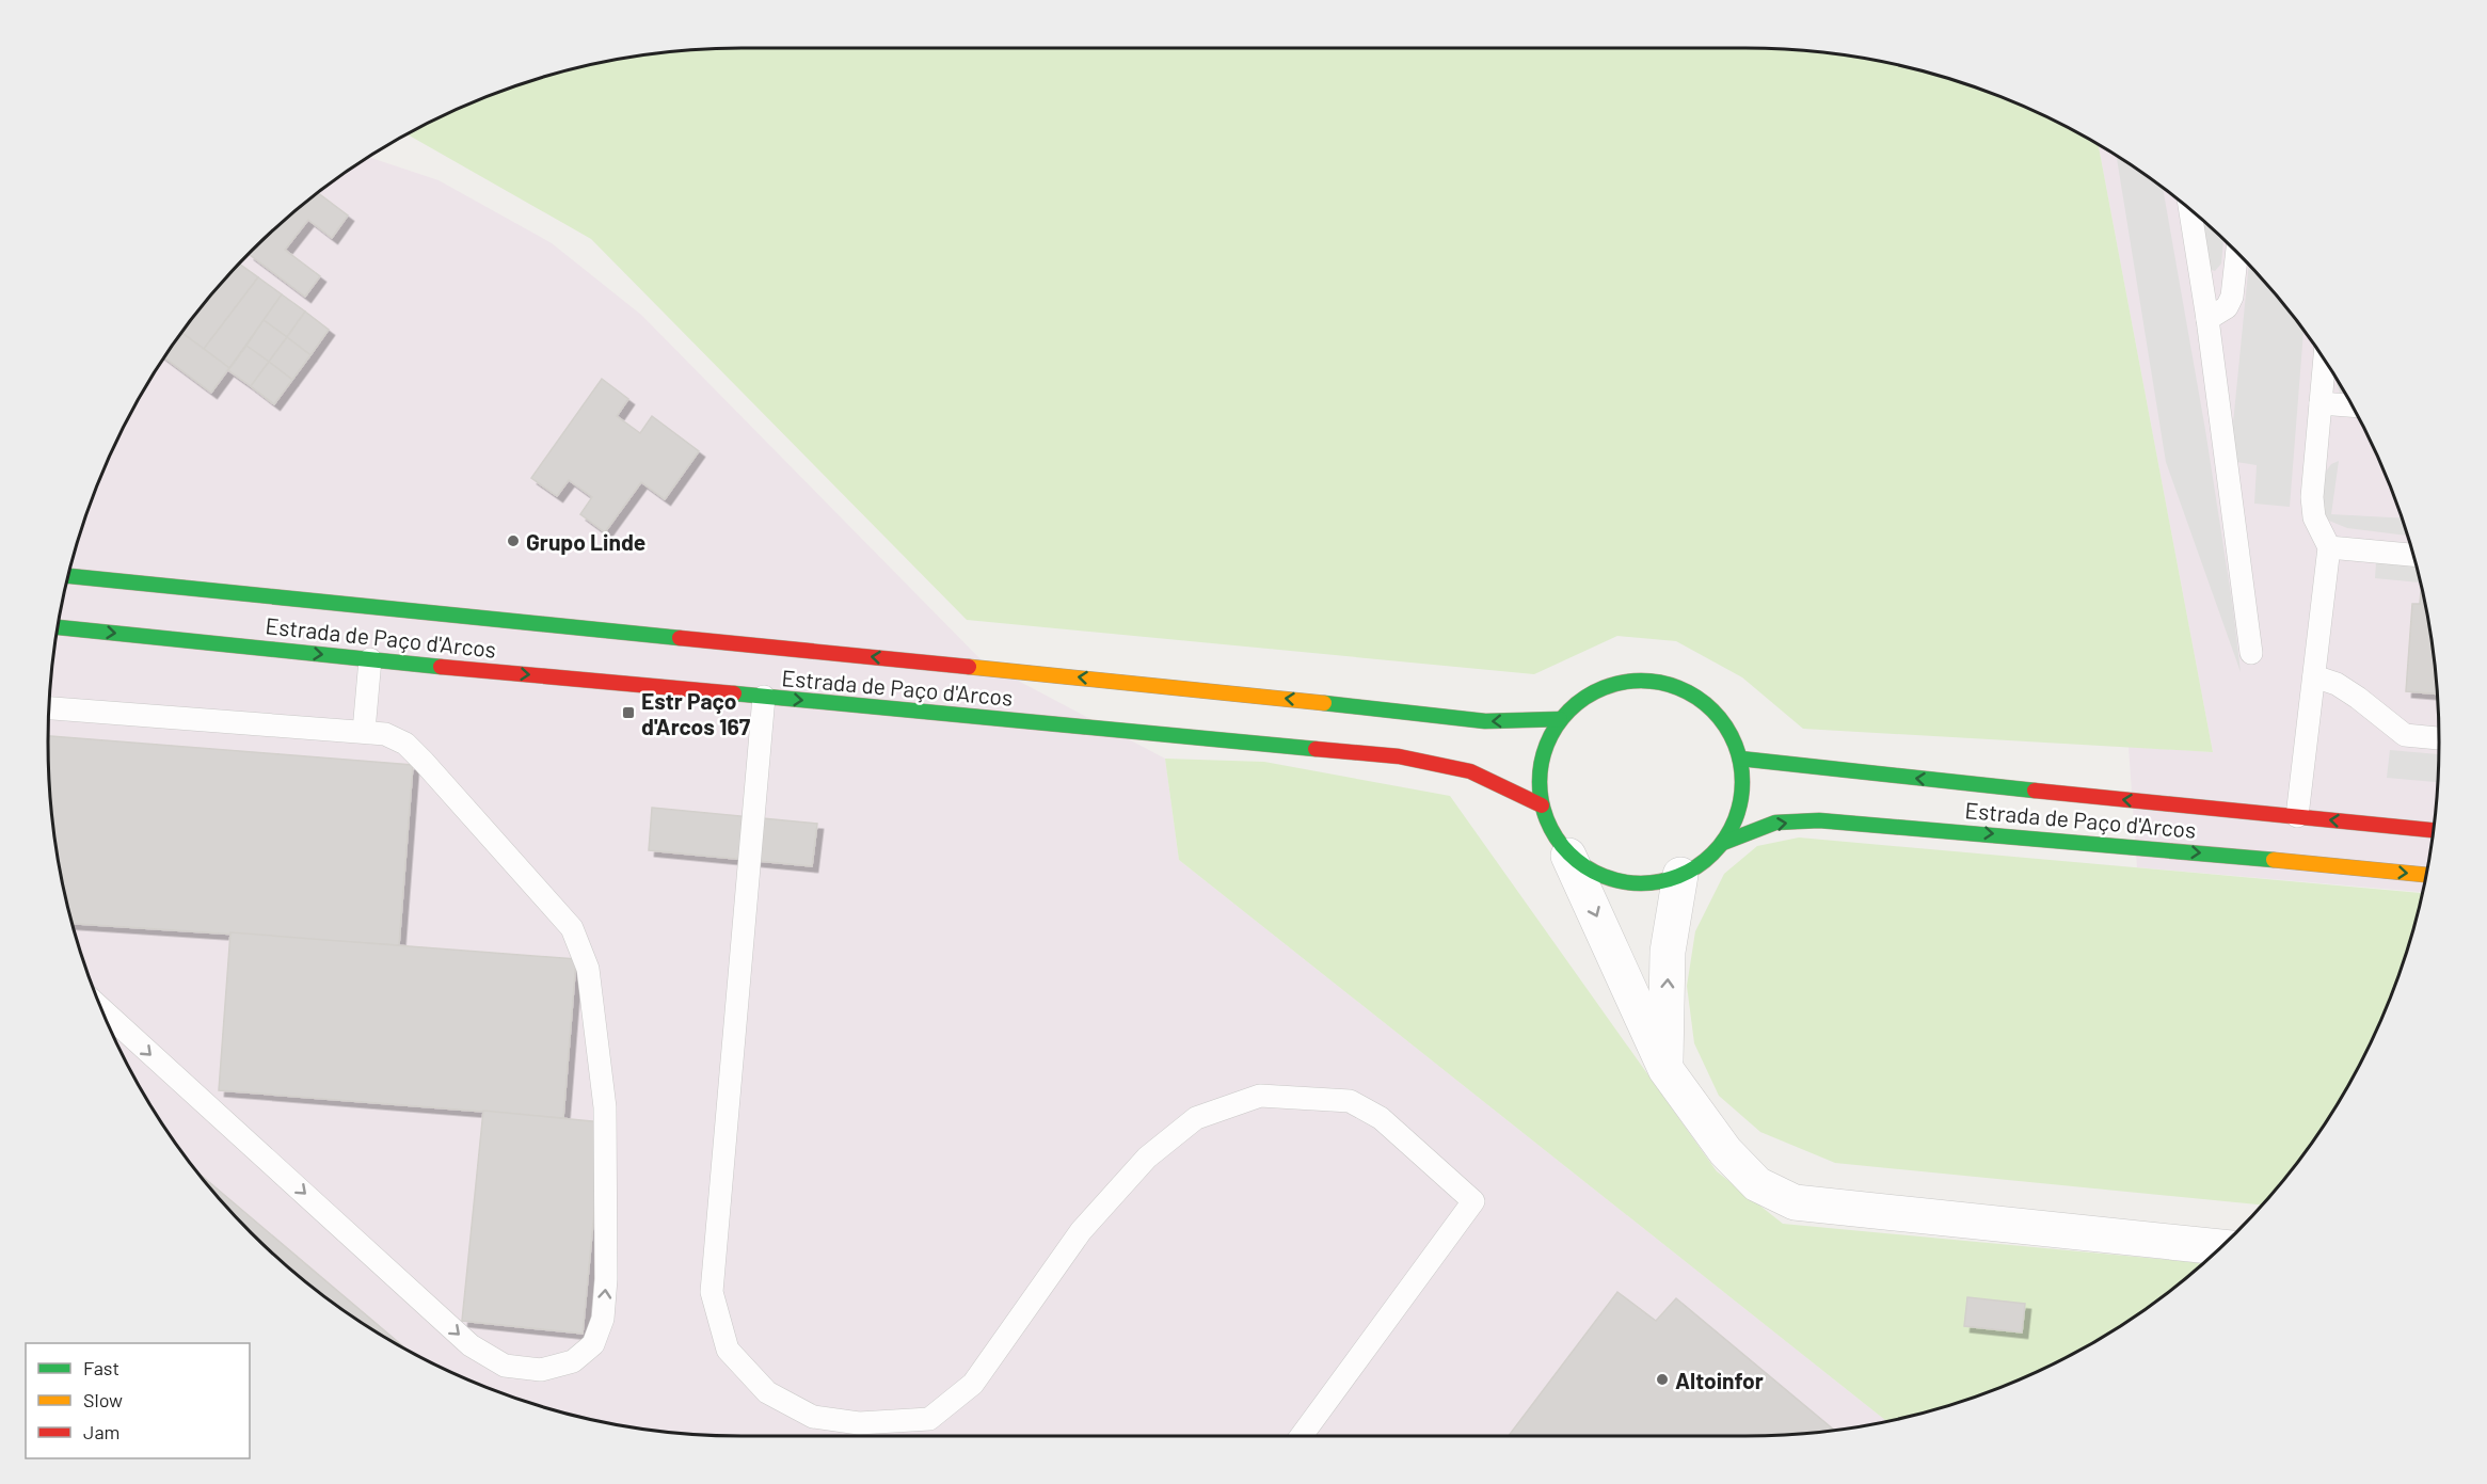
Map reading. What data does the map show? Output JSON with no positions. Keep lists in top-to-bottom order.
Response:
{
  "streets": {
    "main road": ["Estrada de Paço d'Arcos"]
  },
  "places": {
    "other": ["Grupo Linde", "Altoinfor"],
    "transit": ["Estr Paço d'Arcos 167"]
  },
  "legend": ["Fast", "Slow", "Jam"]
}
